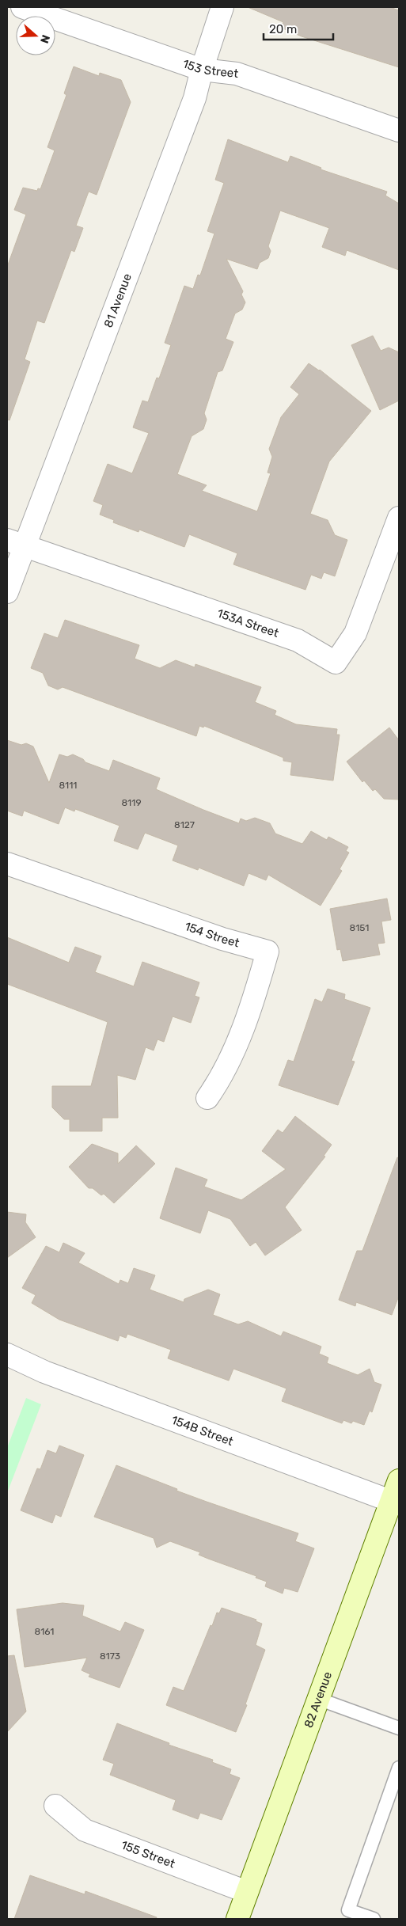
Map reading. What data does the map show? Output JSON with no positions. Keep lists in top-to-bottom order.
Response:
{
  "streets": {
    "street": [
      "153 Street",
      "81 Avenue",
      "153A Street",
      "154 Street",
      "154B Street",
      "82 Avenue",
      "155 Street"
    ]
  },
  "crossings": [
    ["153 Street", "81 Avenue"],
    ["81 Avenue", "153A Street"],
    ["154B Street", "82 Avenue"],
    ["82 Avenue", "155 Street"]
  ],
  "house_numbers": [
    "8111",
    "8119",
    "8127",
    "8151",
    "8161",
    "8173"
  ],
  "scale_bar": "20 m",
  "north": "right"
}
